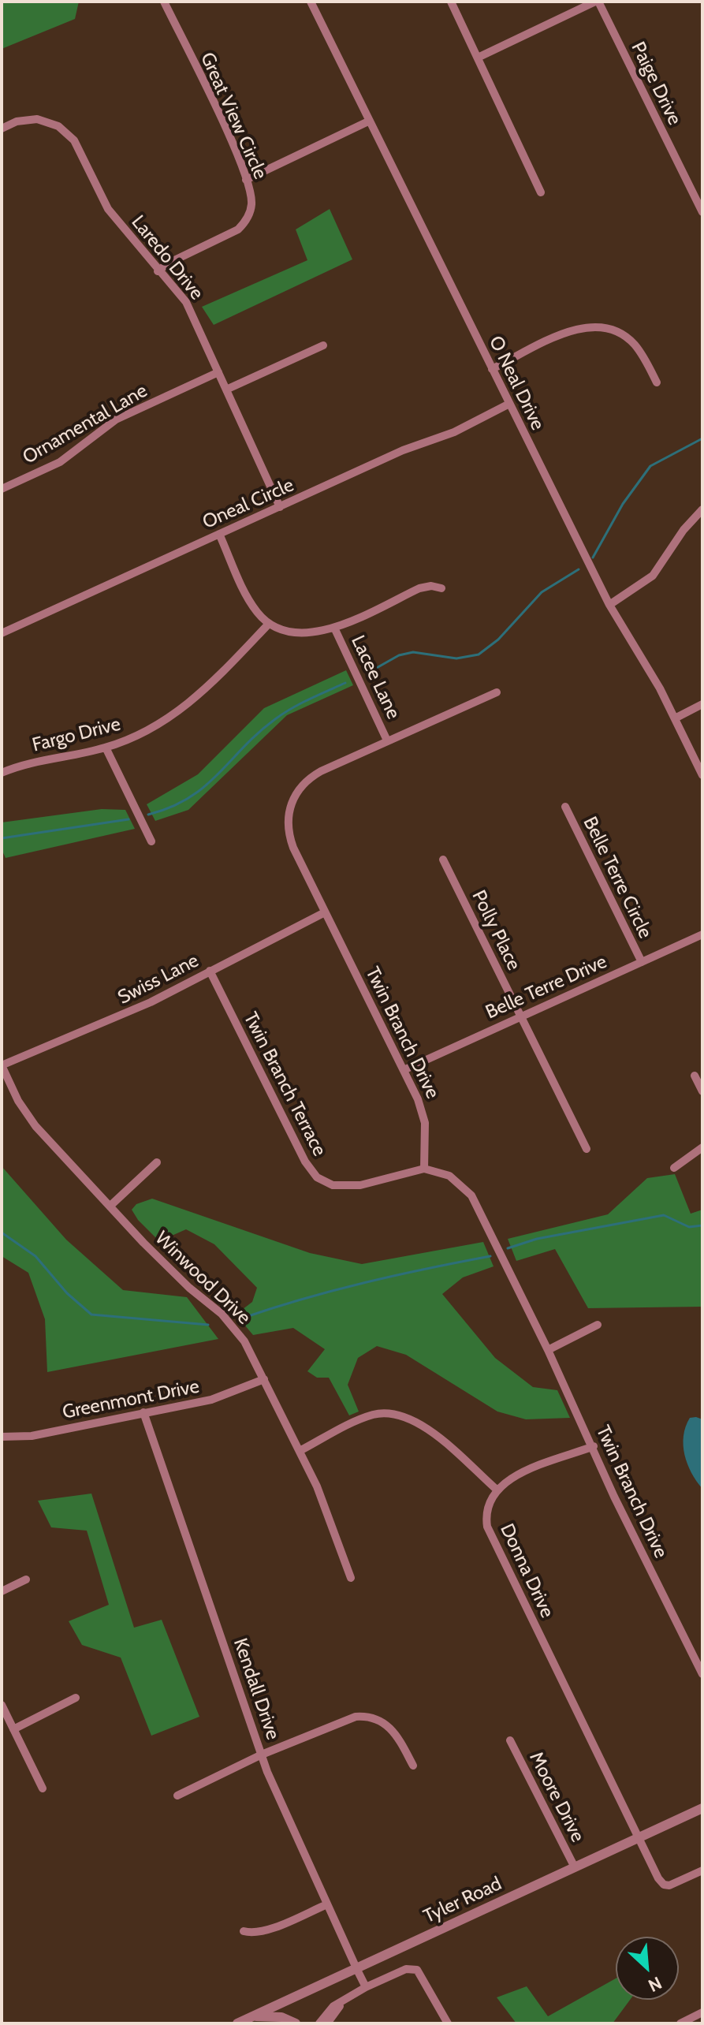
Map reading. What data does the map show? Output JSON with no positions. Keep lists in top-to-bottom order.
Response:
{
  "streets": {
    "street": [
      "Paige Drive",
      "Great View Circle",
      "Laredo Drive",
      "O Neal Drive",
      "Ornamental Lane",
      "Oneal Circle",
      "Lacee Lane",
      "Fargo Drive",
      "Belle Terre Circle",
      "Polly Place",
      "Swiss Lane",
      "Belle Terre Drive",
      "Twin Branch Drive",
      "Twin Branch Terrace",
      "Winwood Drive",
      "Greenmont Drive",
      "Donna Drive",
      "Kendall Drive",
      "Moore Drive",
      "Tyler Road"
    ]
  },
  "crossings": [
    ["Great View Circle", "Laredo Drive"],
    ["Laredo Drive", "Ornamental Lane"],
    ["Laredo Drive", "Oneal Circle"],
    ["O Neal Drive", "Oneal Circle"],
    ["Lacee Lane", "Twin Branch Drive"],
    ["Belle Terre Circle", "Belle Terre Drive"],
    ["Polly Place", "Belle Terre Drive"],
    ["Swiss Lane", "Twin Branch Drive"],
    ["Swiss Lane", "Twin Branch Terrace"],
    ["Swiss Lane", "Winwood Drive"],
    ["Belle Terre Drive", "Twin Branch Drive"],
    ["Twin Branch Drive", "Twin Branch Terrace"],
    ["Winwood Drive", "Greenmont Drive"],
    ["Greenmont Drive", "Kendall Drive"],
    ["Donna Drive", "Tyler Road"],
    ["Kendall Drive", "Tyler Road"],
    ["Moore Drive", "Tyler Road"]
  ],
  "north": "bottom right"
}
